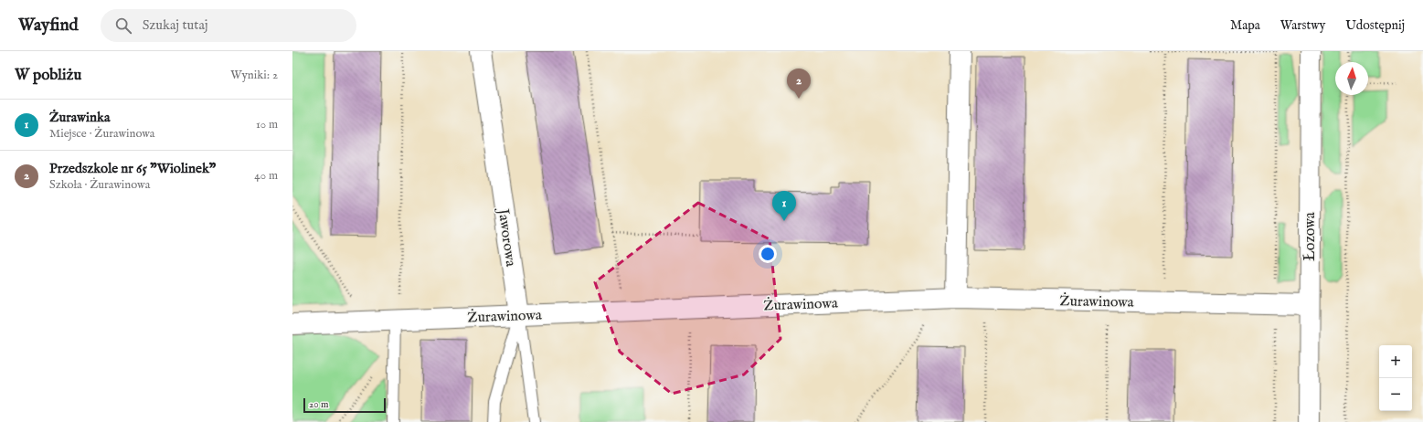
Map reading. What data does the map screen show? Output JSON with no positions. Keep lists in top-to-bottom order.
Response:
{
  "streets": {
    "street": ["Łozowa", "Jaworowa", "Żurawinowa"]
  },
  "crossings": [
    ["Łozowa", "Żurawinowa"],
    ["Jaworowa", "Żurawinowa"]
  ],
  "scale_bar": "20 m",
  "north": "top",
  "page": {
    "header": "Wayfind",
    "search": "Szukaj tutaj",
    "nav": ["Mapa", "Warstwy", "Udostępnij"],
    "heading": ["W pobliżu", "Wyniki: 2"],
    "pins": ["2", "1"],
    "list": [
      {
        "mark": "1",
        "name": "Żurawinka",
        "note": "Miejsce · Żurawinowa",
        "value": "10 m"
      },
      {
        "mark": "2",
        "name": "Przedszkole nr 65 \"Wiolinek\"",
        "note": "Szkoła · Żurawinowa",
        "value": "40 m"
      }
    ],
    "map_buttons": ["+", "−"],
    "scale": "20 m"
  }
}
